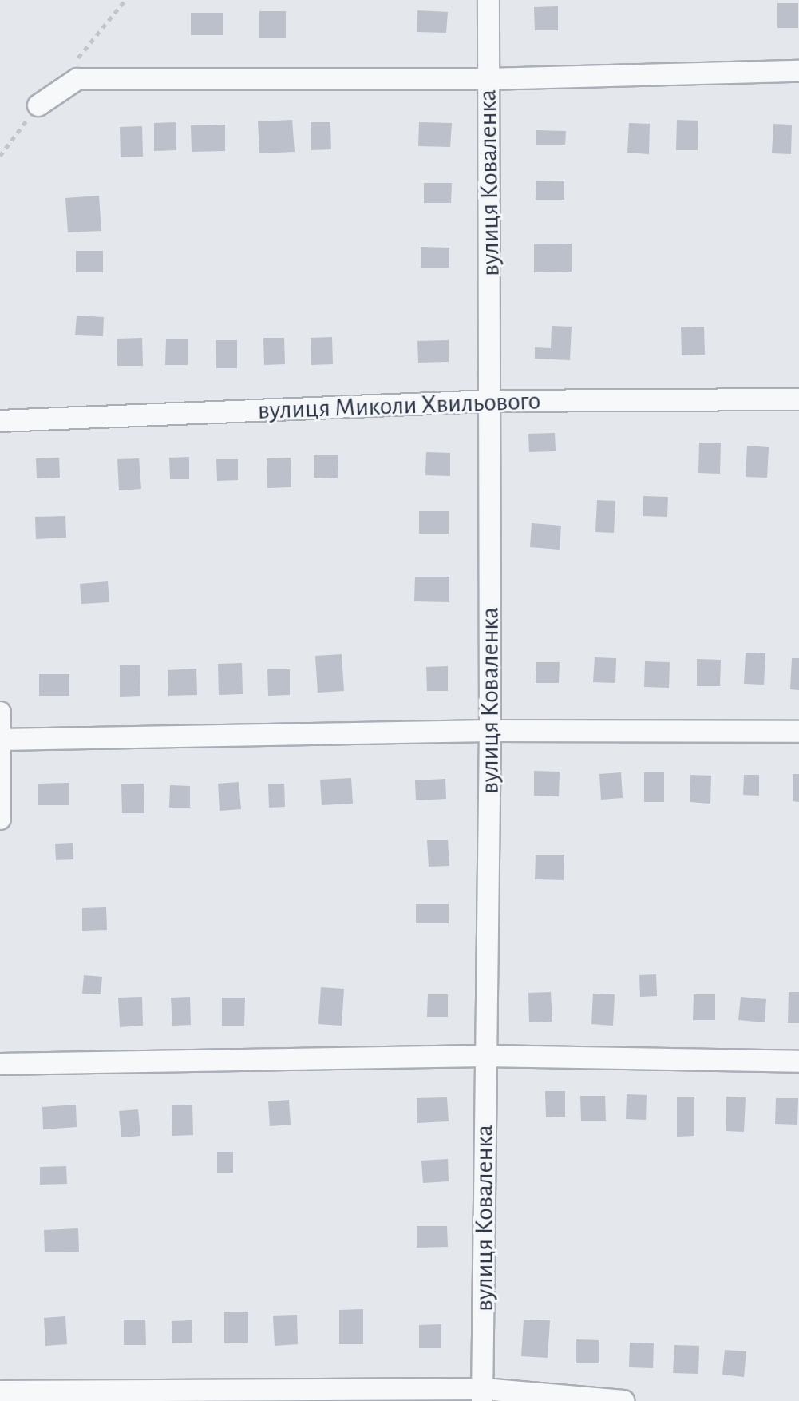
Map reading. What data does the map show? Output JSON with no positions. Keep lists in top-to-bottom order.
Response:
{
  "streets": {
    "street": ["вулиця Коваленка", "вулиця Миколи Хвильового"]
  },
  "crossings": [
    ["вулиця Коваленка", "вулиця Миколи Хвильового"]
  ]
}
